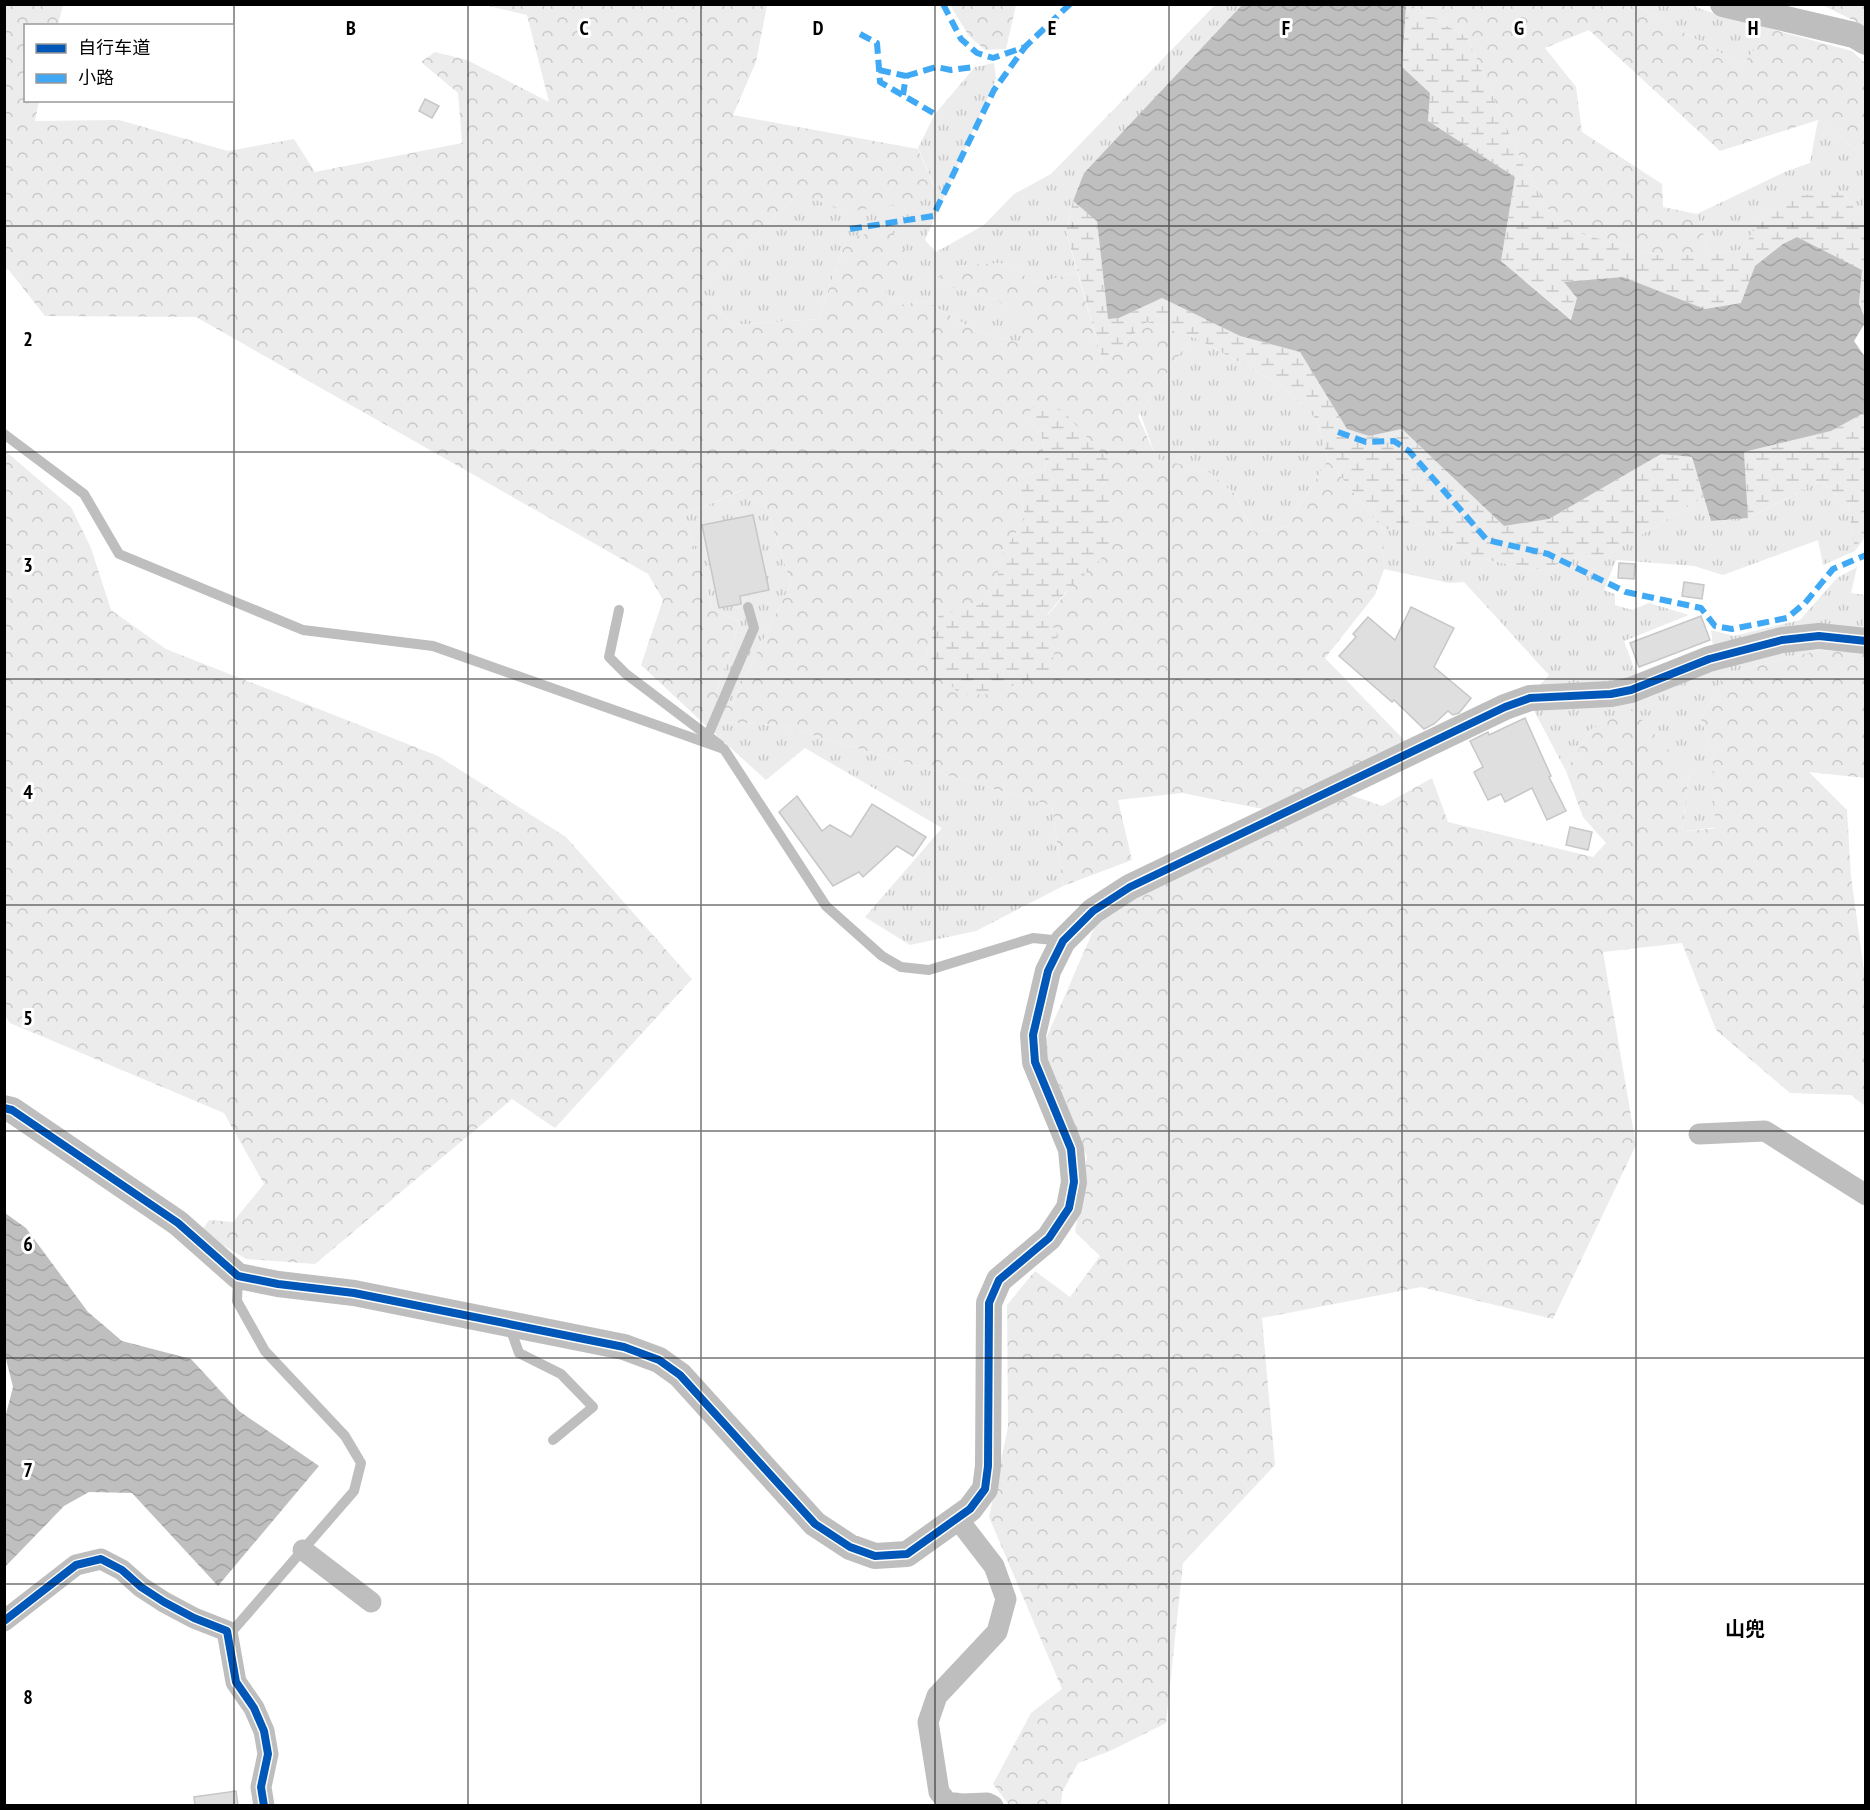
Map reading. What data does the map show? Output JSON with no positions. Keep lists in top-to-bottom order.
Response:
{
  "districts": ["山兜"],
  "legend": ["自行车道", "小路"],
  "grid": {
    "columns": [
      "B",
      "C",
      "D",
      "E",
      "F",
      "G",
      "H"
    ],
    "rows": [
      "2",
      "3",
      "4",
      "5",
      "6",
      "7",
      "8"
    ]
  }
}
